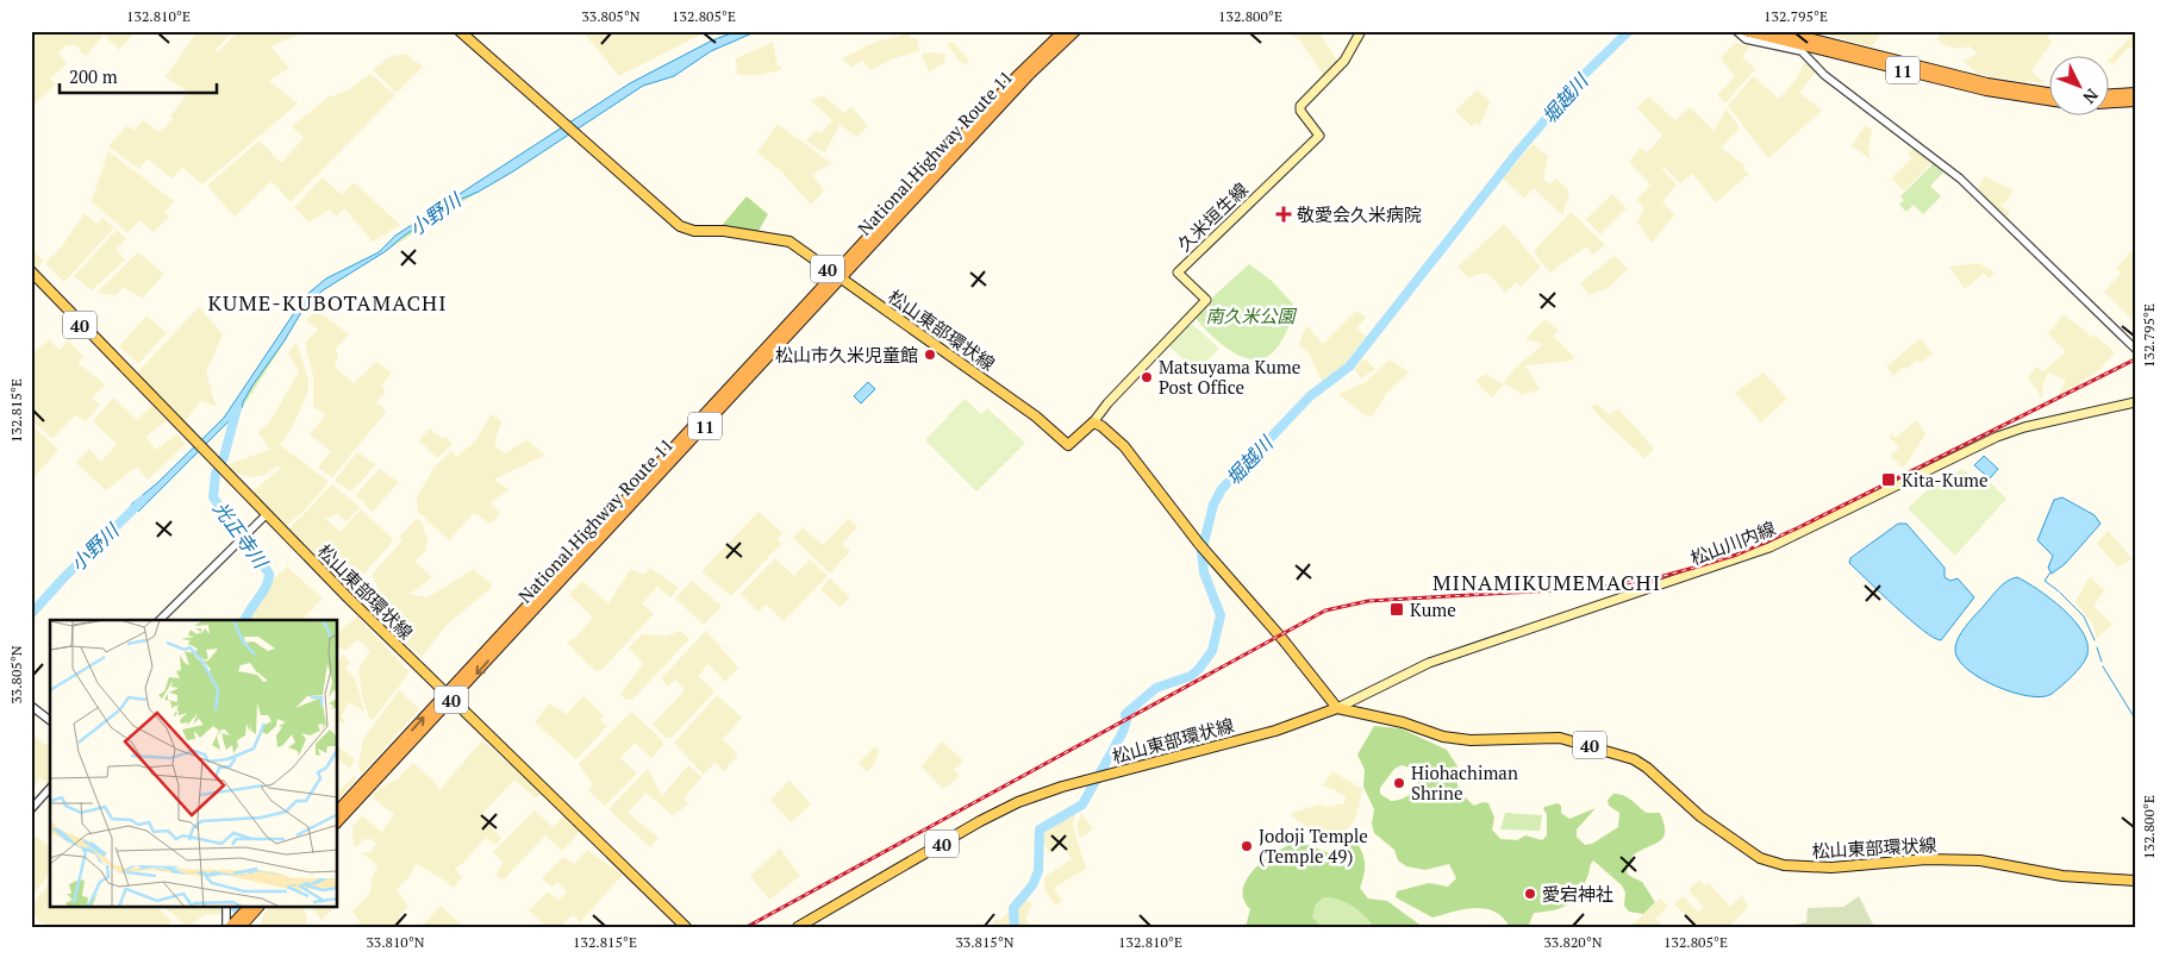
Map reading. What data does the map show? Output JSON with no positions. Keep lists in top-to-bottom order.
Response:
{
  "streets": {
    "highway": ["11", "National Highway Route 11"],
    "main road": [
      "久米垣生線",
      "40",
      "松山東部環状線",
      "松山川内線"
    ]
  },
  "crossings": [
    ["National Highway Route 11", "松山東部環状線"],
    ["久米垣生線", "松山東部環状線"],
    ["松山東部環状線", "松山川内線"]
  ],
  "districts": ["KUME-KUBOTAMACHI", "MINAMIKUMEMACHI"],
  "water": ["堀越川", "小野川", "光正寺川"],
  "parks": ["南久米公園"],
  "places": {
    "health": ["敬愛会久米病院"],
    "other": [
      "松山市久米児童館",
      "Matsuyama Kume Post Office",
      "Hiohachiman Shrine",
      "Jodoji Temple (Temple 49)",
      "愛宕神社"
    ],
    "transit": ["Kita-Kume", "Kume"]
  },
  "scale_bar": "200 m",
  "north": "bottom right",
  "coordinates": [
    "132.810°E",
    "33.805°N",
    "132.805°E",
    "132.800°E",
    "132.795°E",
    "132.815°E",
    "33.810°N",
    "33.815°N",
    "33.820°N"
  ]
}
